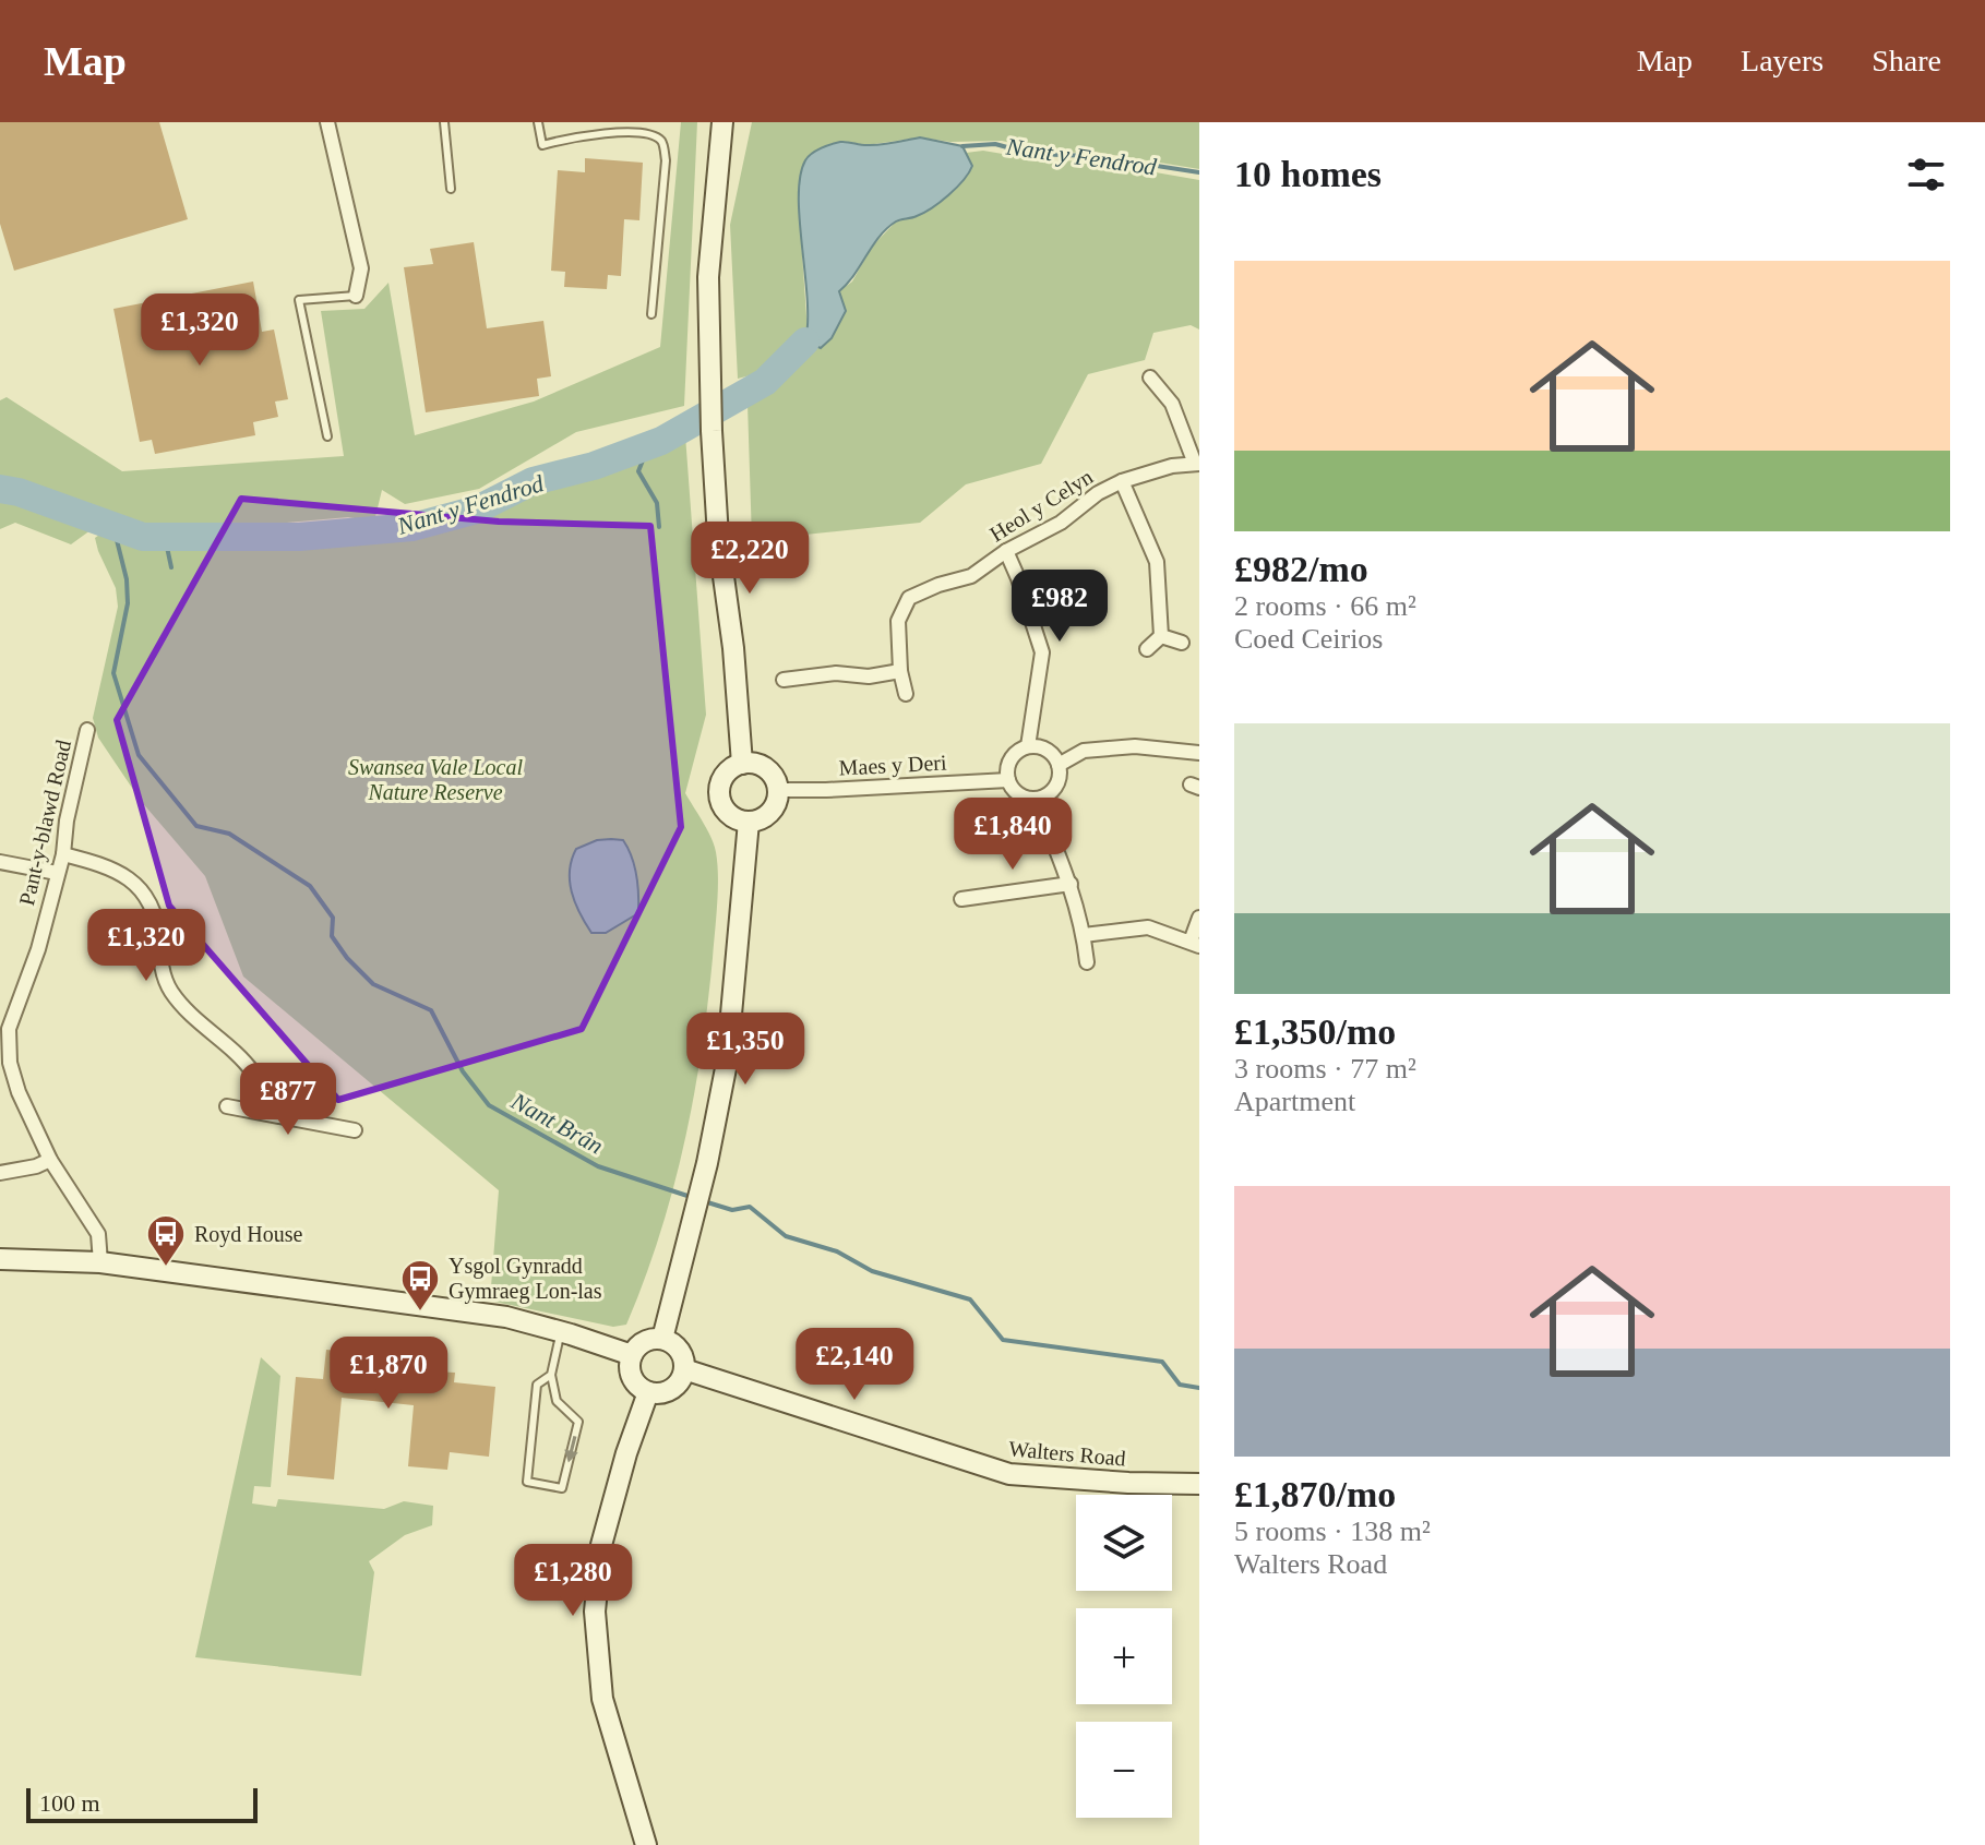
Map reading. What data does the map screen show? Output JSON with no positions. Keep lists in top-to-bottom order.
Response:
{
  "streets": {
    "main road": ["Walters Road"],
    "street": ["Heol y Celyn", "Maes y Deri", "Pant-y-blawd Road"]
  },
  "water": ["Nant y Fendrod", "Nant Brân"],
  "parks": ["Swansea Vale Local Nature Reserve"],
  "places": {
    "bus stop": ["Royd House", "Ysgol Gynradd Gymraeg Lon-las"]
  },
  "scale_bar": "100 m",
  "page": {
    "header": "Map",
    "nav": ["Map", "Layers", "Share"],
    "heading": "10 homes",
    "list": [
      {
        "name": "£982/mo",
        "note": "2 rooms · 66 m² · Coed Ceirios"
      },
      {
        "name": "£1,350/mo",
        "note": "3 rooms · 77 m² · Apartment"
      },
      {
        "name": "£1,870/mo",
        "note": "5 rooms · 138 m² · Walters Road"
      }
    ],
    "price": [
      "£1,320",
      "£2,220",
      "£982",
      "£1,840",
      "£1,320",
      "£1,350",
      "£877",
      "£2,140",
      "£1,870",
      "£1,280"
    ],
    "map_buttons": ["+", "−"],
    "scale": "100 m"
  }
}
